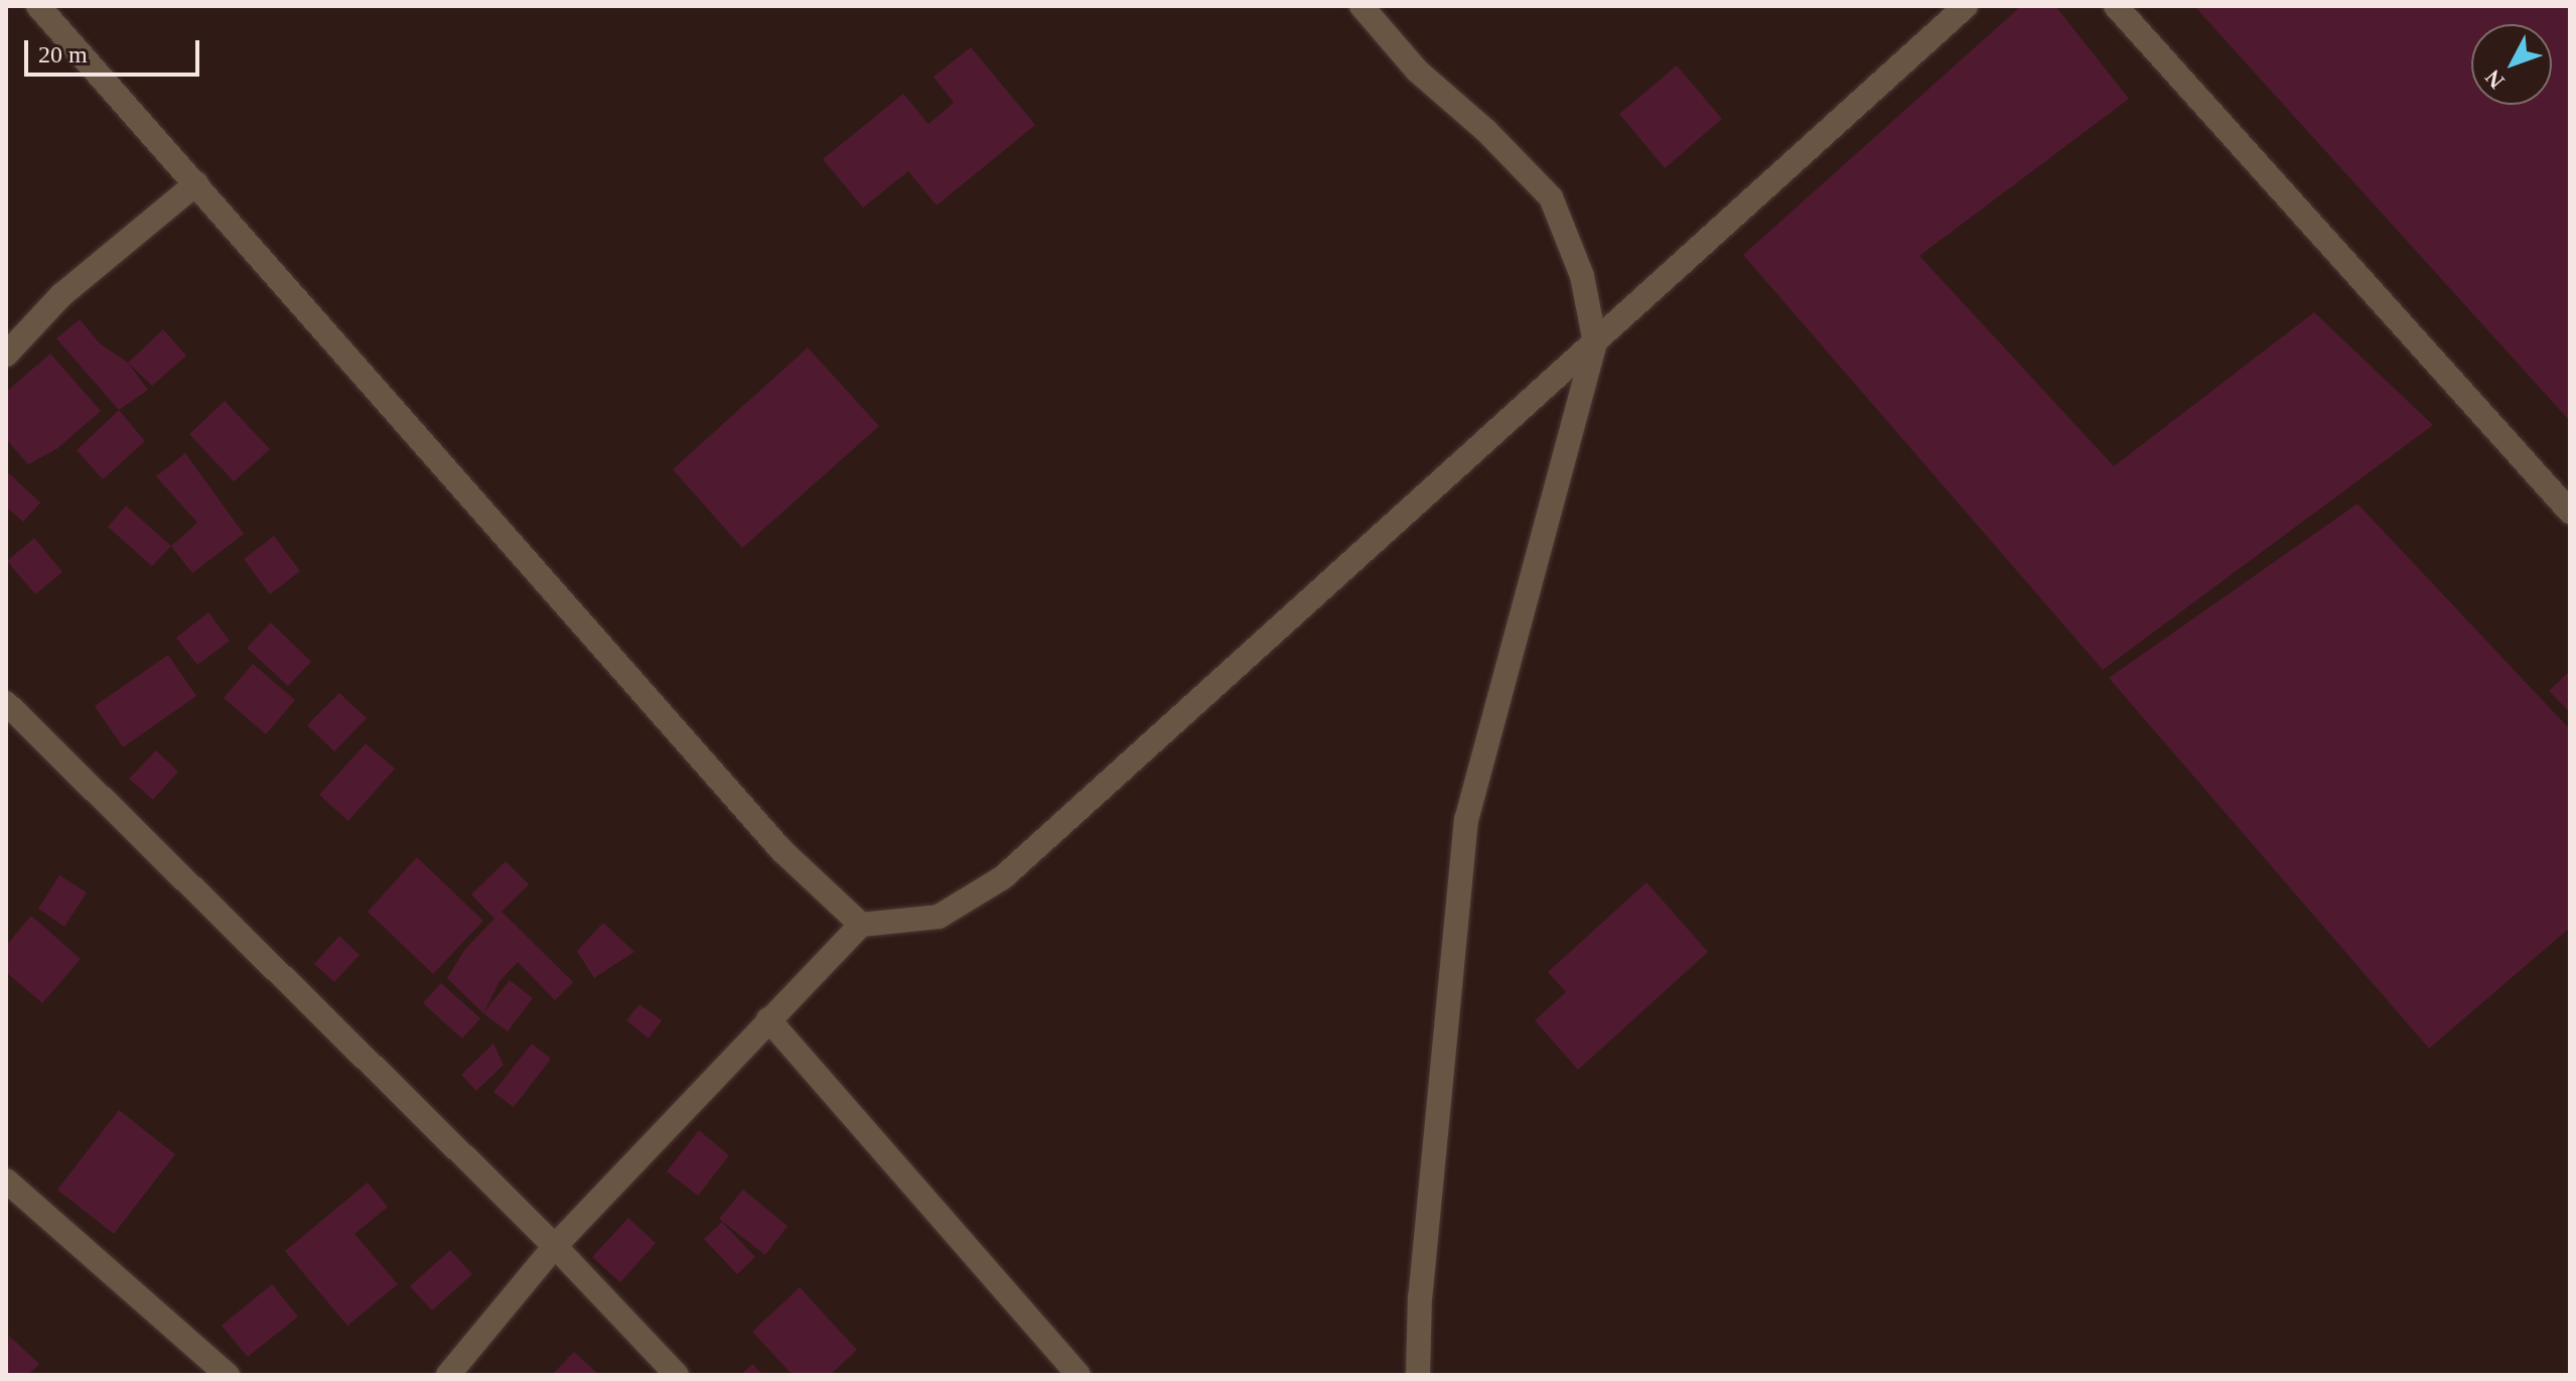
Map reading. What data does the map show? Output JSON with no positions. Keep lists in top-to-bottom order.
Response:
{
  "scale_bar": "20 m",
  "north": "bottom left"
}
